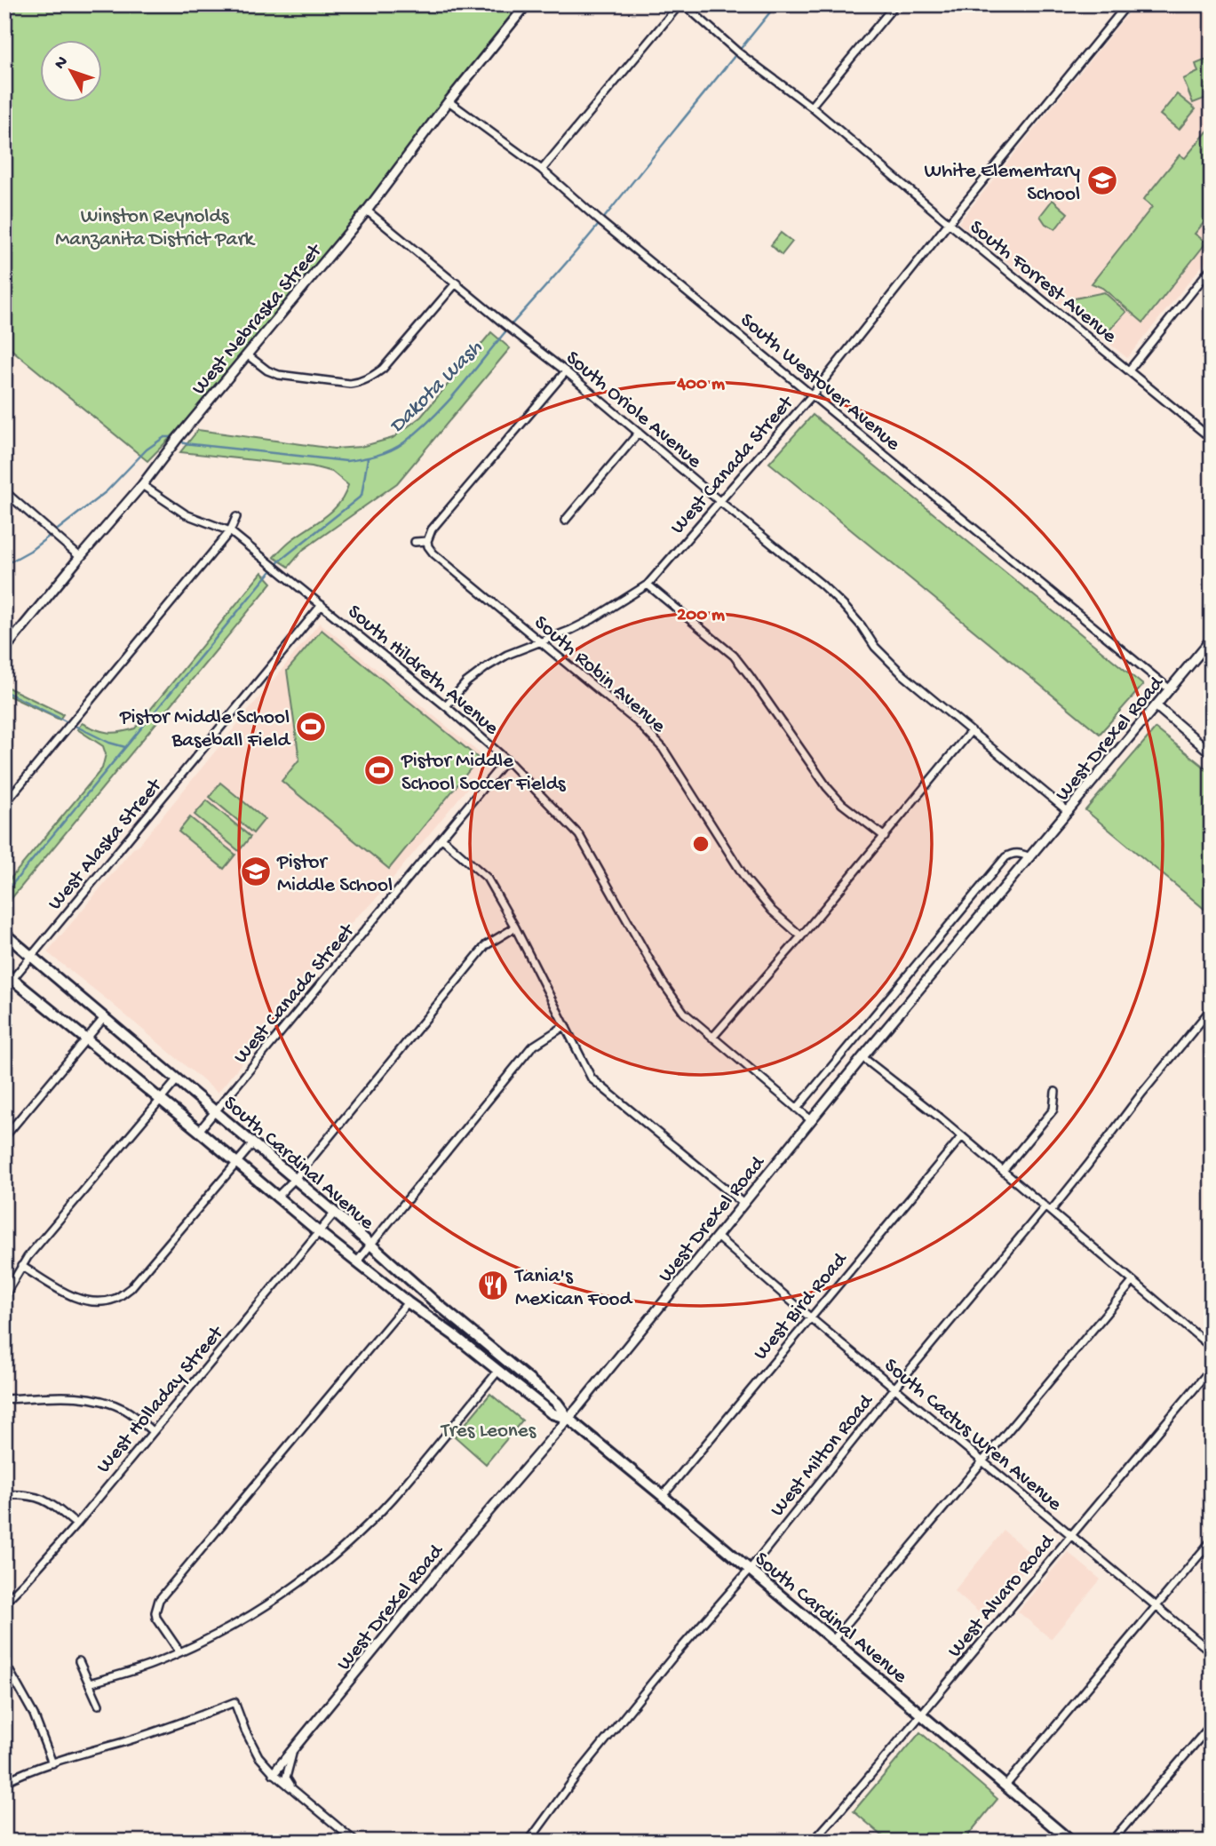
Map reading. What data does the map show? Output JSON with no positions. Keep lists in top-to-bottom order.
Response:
{
  "streets": {
    "main road": ["South Cardinal Avenue"],
    "street": [
      "South Forrest Avenue",
      "West Nebraska Street",
      "South Westover Avenue",
      "South Oriole Avenue",
      "West Canada Street",
      "South Hildreth Avenue",
      "South Robin Avenue",
      "West Drexel Road",
      "West Alaska Street",
      "West Bird Road",
      "West Holladay Street",
      "South Cactus Wren Avenue",
      "West Milton Road",
      "West Alvaro Road"
    ]
  },
  "crossings": [
    ["South Forrest Avenue", "West Canada Street"],
    ["West Nebraska Street", "South Westover Avenue"],
    ["West Nebraska Street", "South Oriole Avenue"],
    ["West Nebraska Street", "South Hildreth Avenue"],
    ["South Westover Avenue", "West Canada Street"],
    ["South Westover Avenue", "West Drexel Road"],
    ["South Oriole Avenue", "West Canada Street"],
    ["South Oriole Avenue", "West Drexel Road"],
    ["West Canada Street", "South Hildreth Avenue"],
    ["West Canada Street", "South Robin Avenue"],
    ["West Canada Street", "South Cardinal Avenue"],
    ["South Hildreth Avenue", "West Drexel Road"],
    ["South Hildreth Avenue", "West Alaska Street"],
    ["West Drexel Road", "South Cardinal Avenue"],
    ["West Drexel Road", "South Cactus Wren Avenue"],
    ["West Alaska Street", "South Cardinal Avenue"],
    ["South Cardinal Avenue", "West Bird Road"],
    ["South Cardinal Avenue", "West Holladay Street"],
    ["South Cardinal Avenue", "West Milton Road"],
    ["South Cardinal Avenue", "West Alvaro Road"],
    ["West Bird Road", "South Cactus Wren Avenue"],
    ["South Cactus Wren Avenue", "West Milton Road"],
    ["South Cactus Wren Avenue", "West Alvaro Road"]
  ],
  "water": ["Dakota Wash"],
  "parks": ["Winston Reynolds Manzanita District Park", "Tres Leones"],
  "places": {
    "school or university": ["White Elementary School", "Pistor Middle School"],
    "sports": ["Pistor Middle School Baseball Field", "Pistor Middle School Soccer Fields"],
    "restaurant": ["Tania's Mexican Food"]
  },
  "north": "top left",
  "rings": ["400 m", "200 m"]
}
